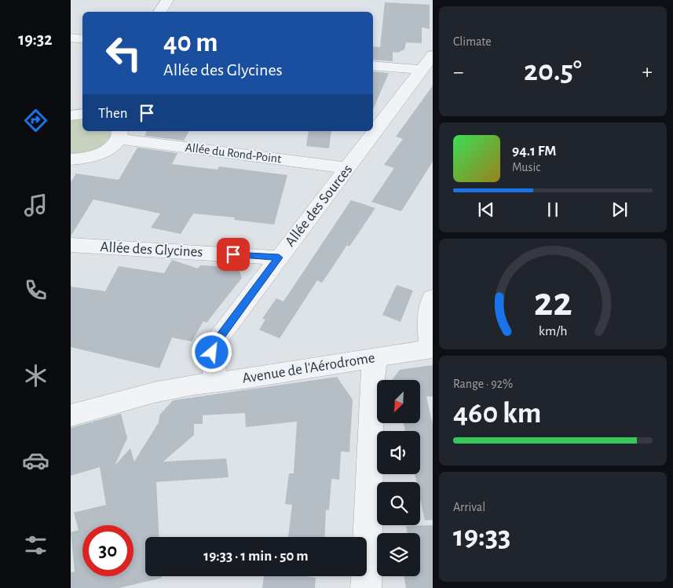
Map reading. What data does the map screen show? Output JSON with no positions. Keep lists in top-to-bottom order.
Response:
{
  "streets": {
    "street": [
      "Allée du Rond-Point",
      "Allée des Sources",
      "Allée des Glycines",
      "Avenue de l'Aérodrome"
    ]
  },
  "crossings": [
    ["Allée du Rond-Point", "Allée des Sources"],
    ["Allée des Sources", "Allée des Glycines"],
    ["Allée des Sources", "Avenue de l'Aérodrome"]
  ],
  "north": "bottom left",
  "page": {
    "tabs": "19:32",
    "tile": [
      "Climate",
      ["Range · 92%", "460 km"],
      ["Arrival", "19:33"]
    ],
    "turn": ["40 m", "Allée des Glycines"],
    "heat": ["−", "20.5°", "+"],
    "then": "Then",
    "song": ["94.1 FM", "Music"],
    "limit": "30",
    "trip": "19:33 · 1 min · 50 m",
    "gauge": ["22", "km/h"]
  }
}
